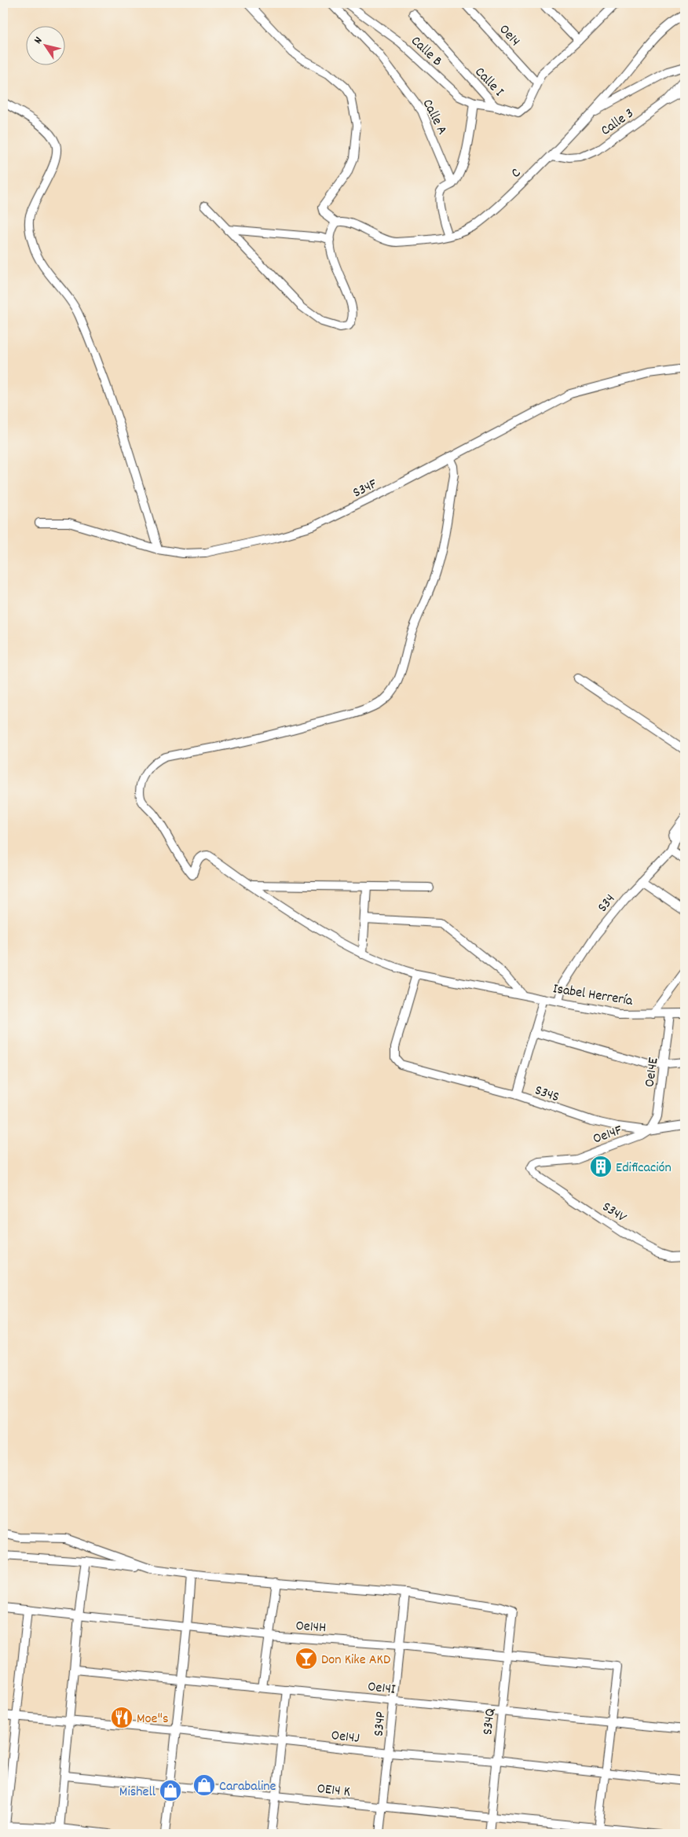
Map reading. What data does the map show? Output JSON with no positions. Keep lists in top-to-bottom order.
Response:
{
  "streets": {
    "street": [
      "Oe14",
      "Calle B",
      "Calle I",
      "Calle A",
      "Calle 3",
      "C",
      "S34F",
      "S34",
      "Isabel Herrería",
      "Oe14E",
      "S34S",
      "Oe14F",
      "S34V",
      "Oe14H",
      "Oe14I",
      "S34Q",
      "S34P",
      "Oe14J",
      "OE14 K"
    ]
  },
  "crossings": [
    ["Oe14", "Calle I"],
    ["Calle B", "Calle I"],
    ["Calle B", "Calle A"],
    ["Calle 3", "C"],
    ["S34F", "Isabel Herrería"],
    ["S34", "Isabel Herrería"],
    ["Isabel Herrería", "Oe14E"],
    ["Isabel Herrería", "S34S"],
    ["Oe14E", "S34S"],
    ["Oe14E", "Oe14F"],
    ["S34S", "Oe14F"],
    ["Oe14F", "S34V"],
    ["Oe14H", "Oe14I"],
    ["Oe14H", "S34Q"],
    ["Oe14H", "S34P"],
    ["Oe14I", "S34Q"],
    ["Oe14I", "S34P"],
    ["S34Q", "S34P"],
    ["S34Q", "Oe14J"],
    ["S34Q", "OE14 K"],
    ["S34P", "Oe14J"],
    ["S34P", "OE14 K"]
  ],
  "places": {
    "building": ["Edificación"],
    "bar": ["Don Kike AKD"],
    "restaurant": ["Moe\"s"],
    "shop": ["Carabaline", "Mishell"]
  },
  "north": "top left"
}
